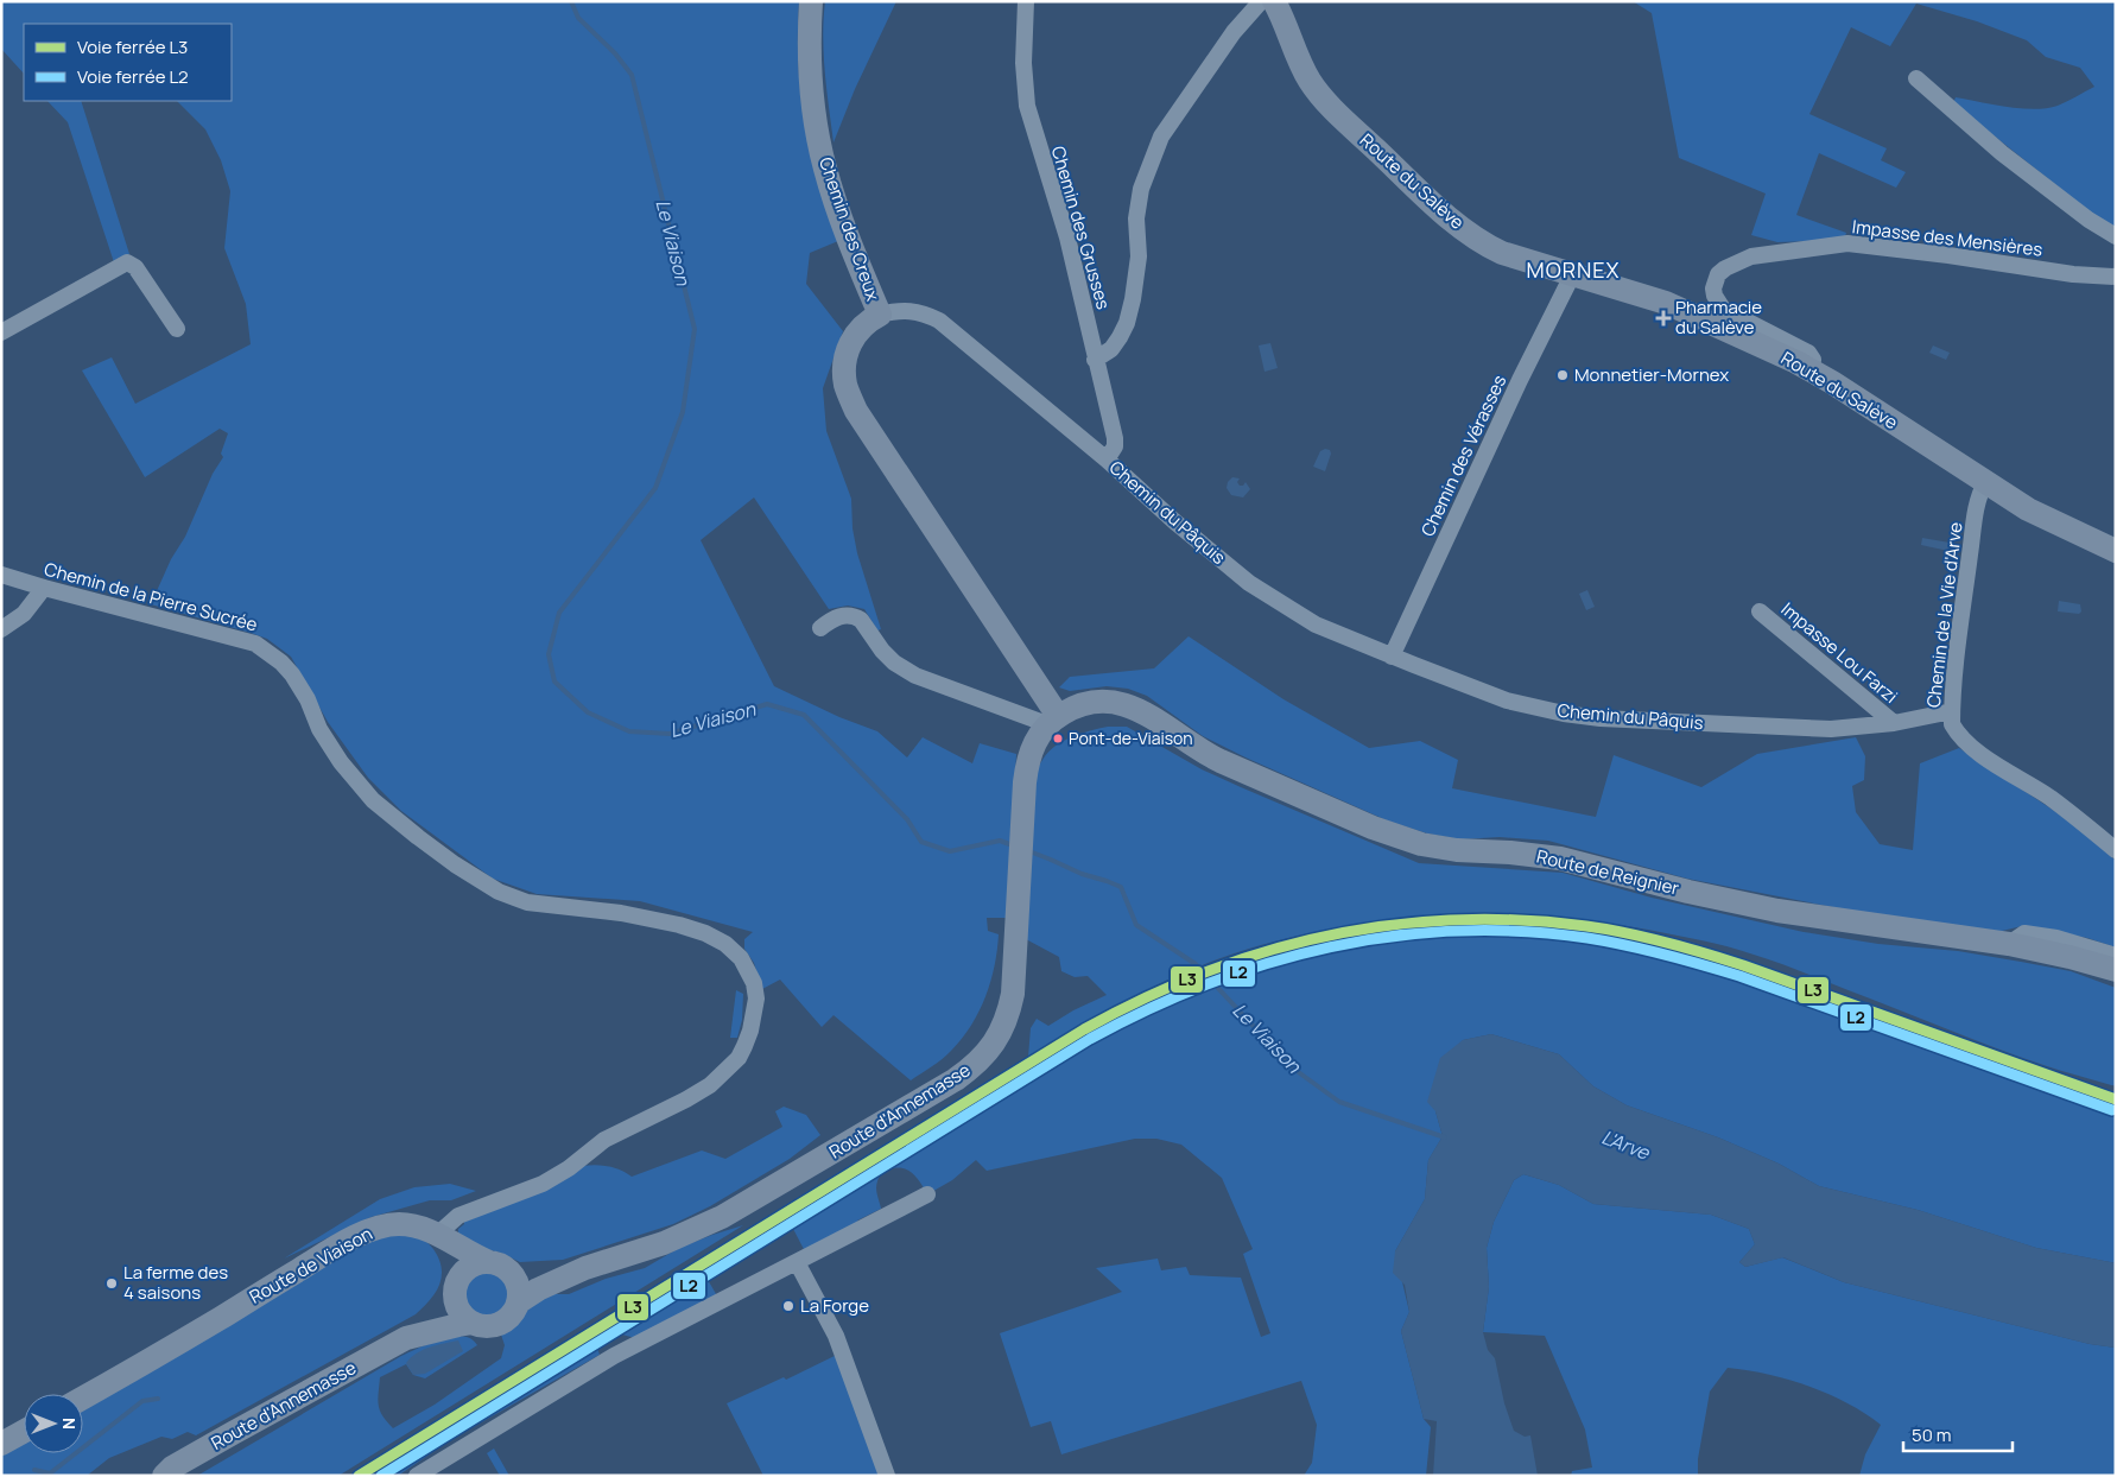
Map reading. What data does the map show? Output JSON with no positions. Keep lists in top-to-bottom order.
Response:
{
  "streets": {
    "main road": [
      "Route du Salève",
      "Chemin des Creux",
      "Chemin du Pâquis",
      "Route de Reignier",
      "Route d'Annemasse",
      "Route de Viaison"
    ],
    "street": [
      "Chemin des Grusses",
      "Impasse des Mensières",
      "Chemin des Vérasses",
      "Chemin de la Pierre Sucrée",
      "Chemin de la Vie d'Arve",
      "Impasse Lou Farzi"
    ]
  },
  "crossings": [
    ["Route du Salève", "Impasse des Mensières"],
    ["Route du Salève", "Chemin des Vérasses"],
    ["Route du Salève", "Chemin de la Vie d'Arve"],
    ["Chemin des Grusses", "Chemin du Pâquis"],
    ["Chemin des Creux", "Chemin du Pâquis"],
    ["Chemin des Vérasses", "Chemin du Pâquis"],
    ["Chemin du Pâquis", "Chemin de la Vie d'Arve"],
    ["Chemin du Pâquis", "Impasse Lou Farzi"],
    ["Chemin du Pâquis", "Route de Reignier"],
    ["Chemin du Pâquis", "Route d'Annemasse"],
    ["Chemin de la Pierre Sucrée", "Route de Viaison"],
    ["Route de Reignier", "Route d'Annemasse"],
    ["Route d'Annemasse", "Route de Viaison"]
  ],
  "districts": ["MORNEX"],
  "water": ["Le Viaison", "L'Arve"],
  "places": {
    "health": ["Pharmacie du Salève"],
    "other": [
      "Monnetier-Mornex",
      "Pont-de-Viaison",
      "La ferme des 4 saisons",
      "La Forge"
    ]
  },
  "lines": ["rail line L3", "rail line L2"],
  "legend": ["Voie ferrée L3", "Voie ferrée L2"],
  "scale_bar": "50 m",
  "north": "right"
}
